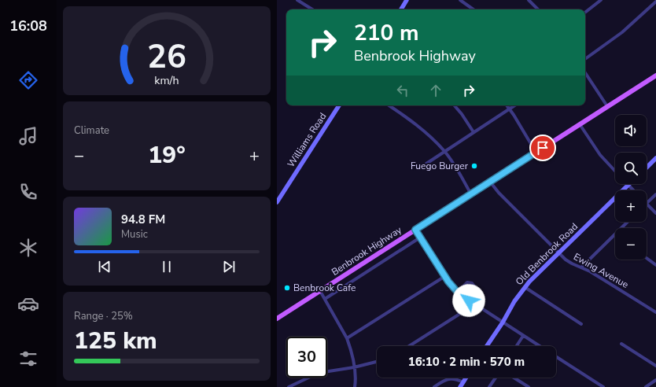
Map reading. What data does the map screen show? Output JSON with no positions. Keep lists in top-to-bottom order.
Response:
{
  "streets": {
    "main road": ["Benbrook Highway"],
    "street": ["Williams Road", "Old Benbrook Road", "Ewing Avenue"]
  },
  "crossings": [
    ["Benbrook Highway", "Ewing Avenue"],
    ["Old Benbrook Road", "Ewing Avenue"]
  ],
  "places": ["Fuego Burger", "Benbrook Cafe"],
  "page": {
    "tabs": "16:08",
    "turn": ["210 m", "Benbrook Highway"],
    "tile": [
      "Climate",
      ["Range · 25%", "125 km"]
    ],
    "map_buttons": ["+", "−"],
    "heat": ["−", "19°", "+"],
    "song": ["94.8 FM", "Music"],
    "limit": "30",
    "trip": "16:10 · 2 min · 570 m",
    "gauge": ["26", "km/h"]
  }
}
